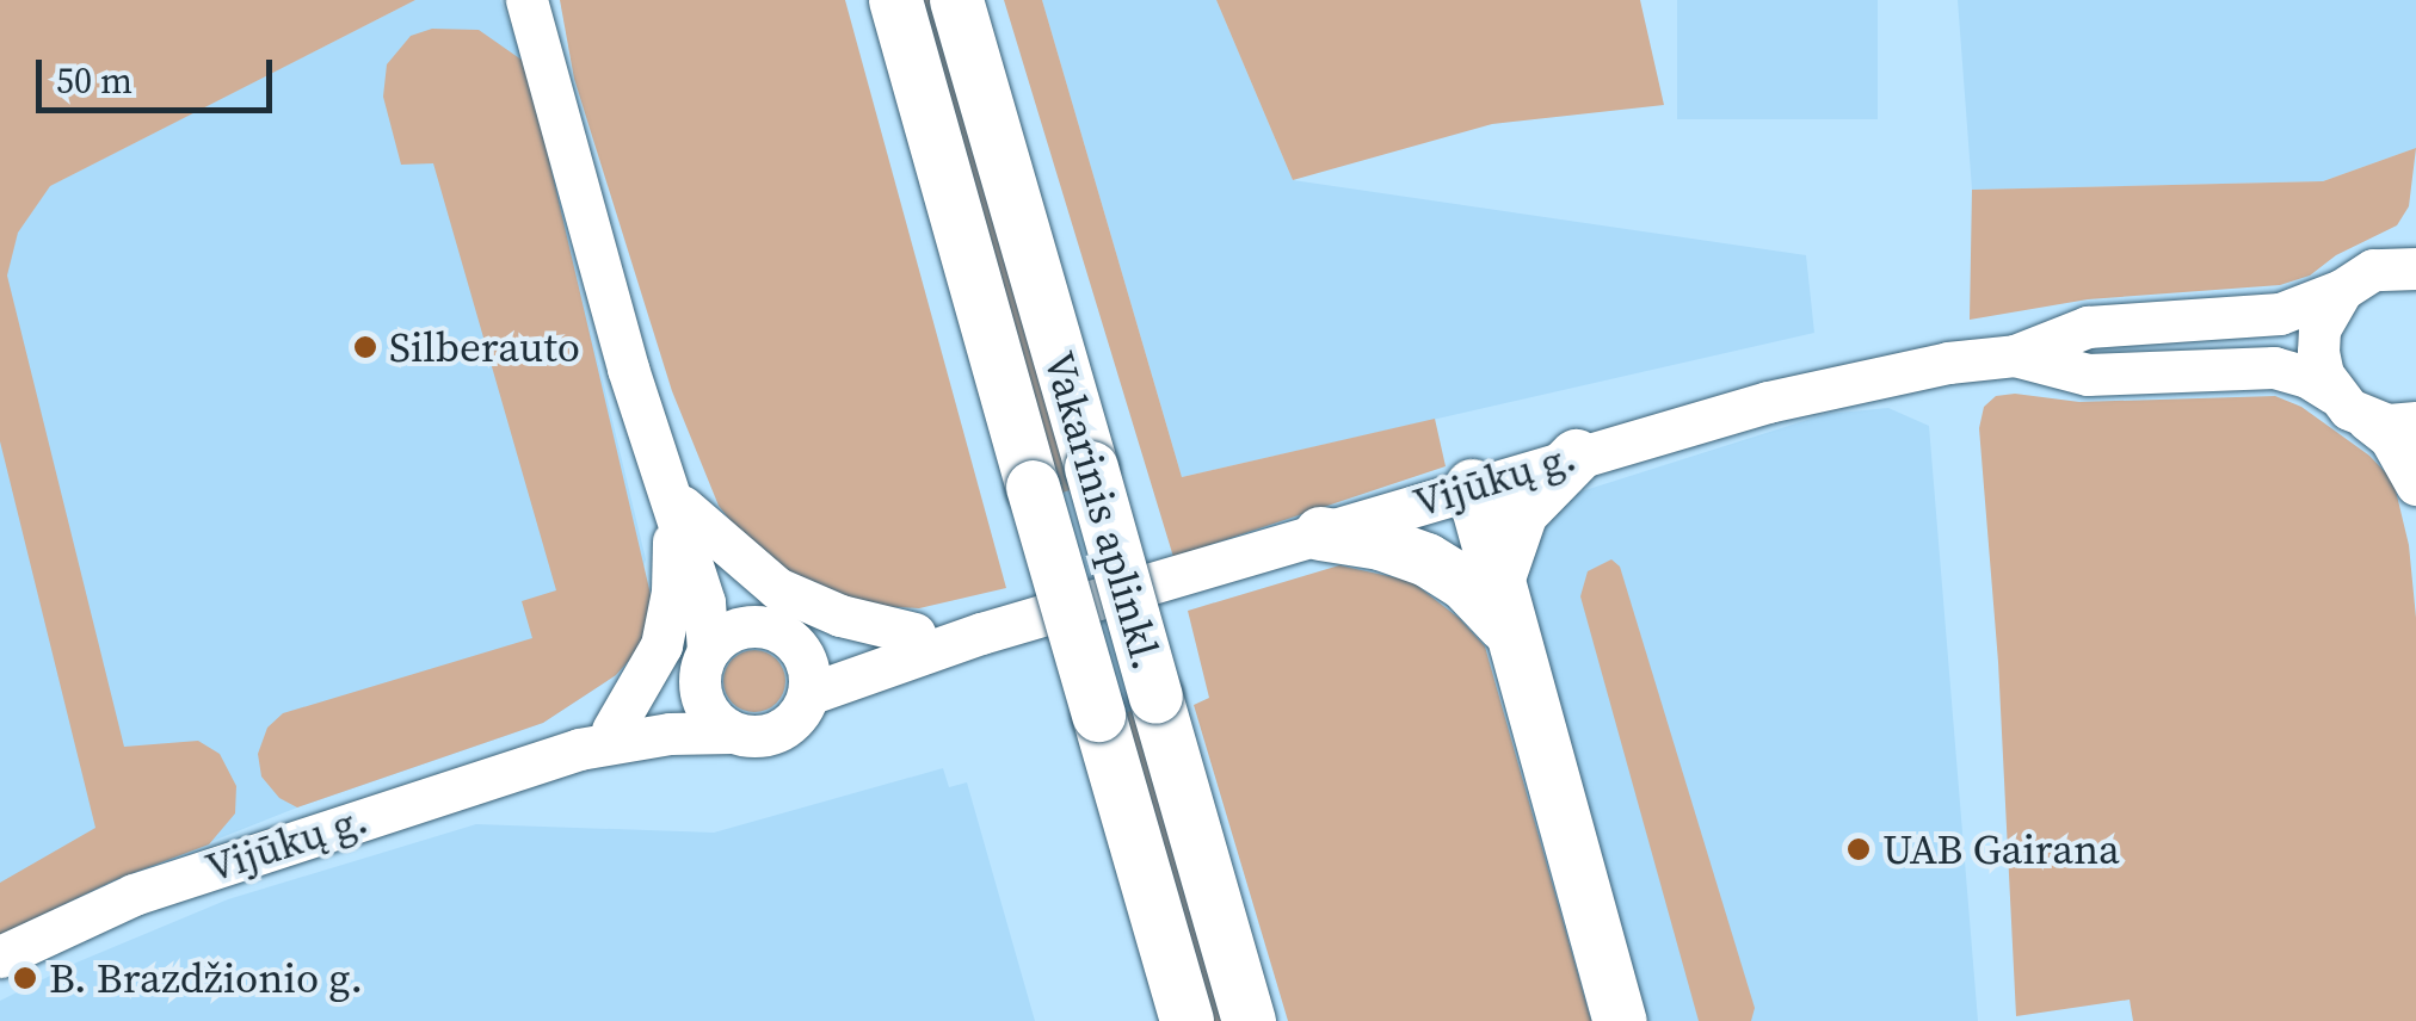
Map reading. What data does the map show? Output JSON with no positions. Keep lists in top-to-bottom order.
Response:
{
  "streets": {
    "highway": ["Vakarinis aplinkl."],
    "main road": ["Vijūkų g."]
  },
  "places": ["Silberauto", "UAB Gairana", "B. Brazdžionio g."],
  "scale_bar": "50 m"
}
